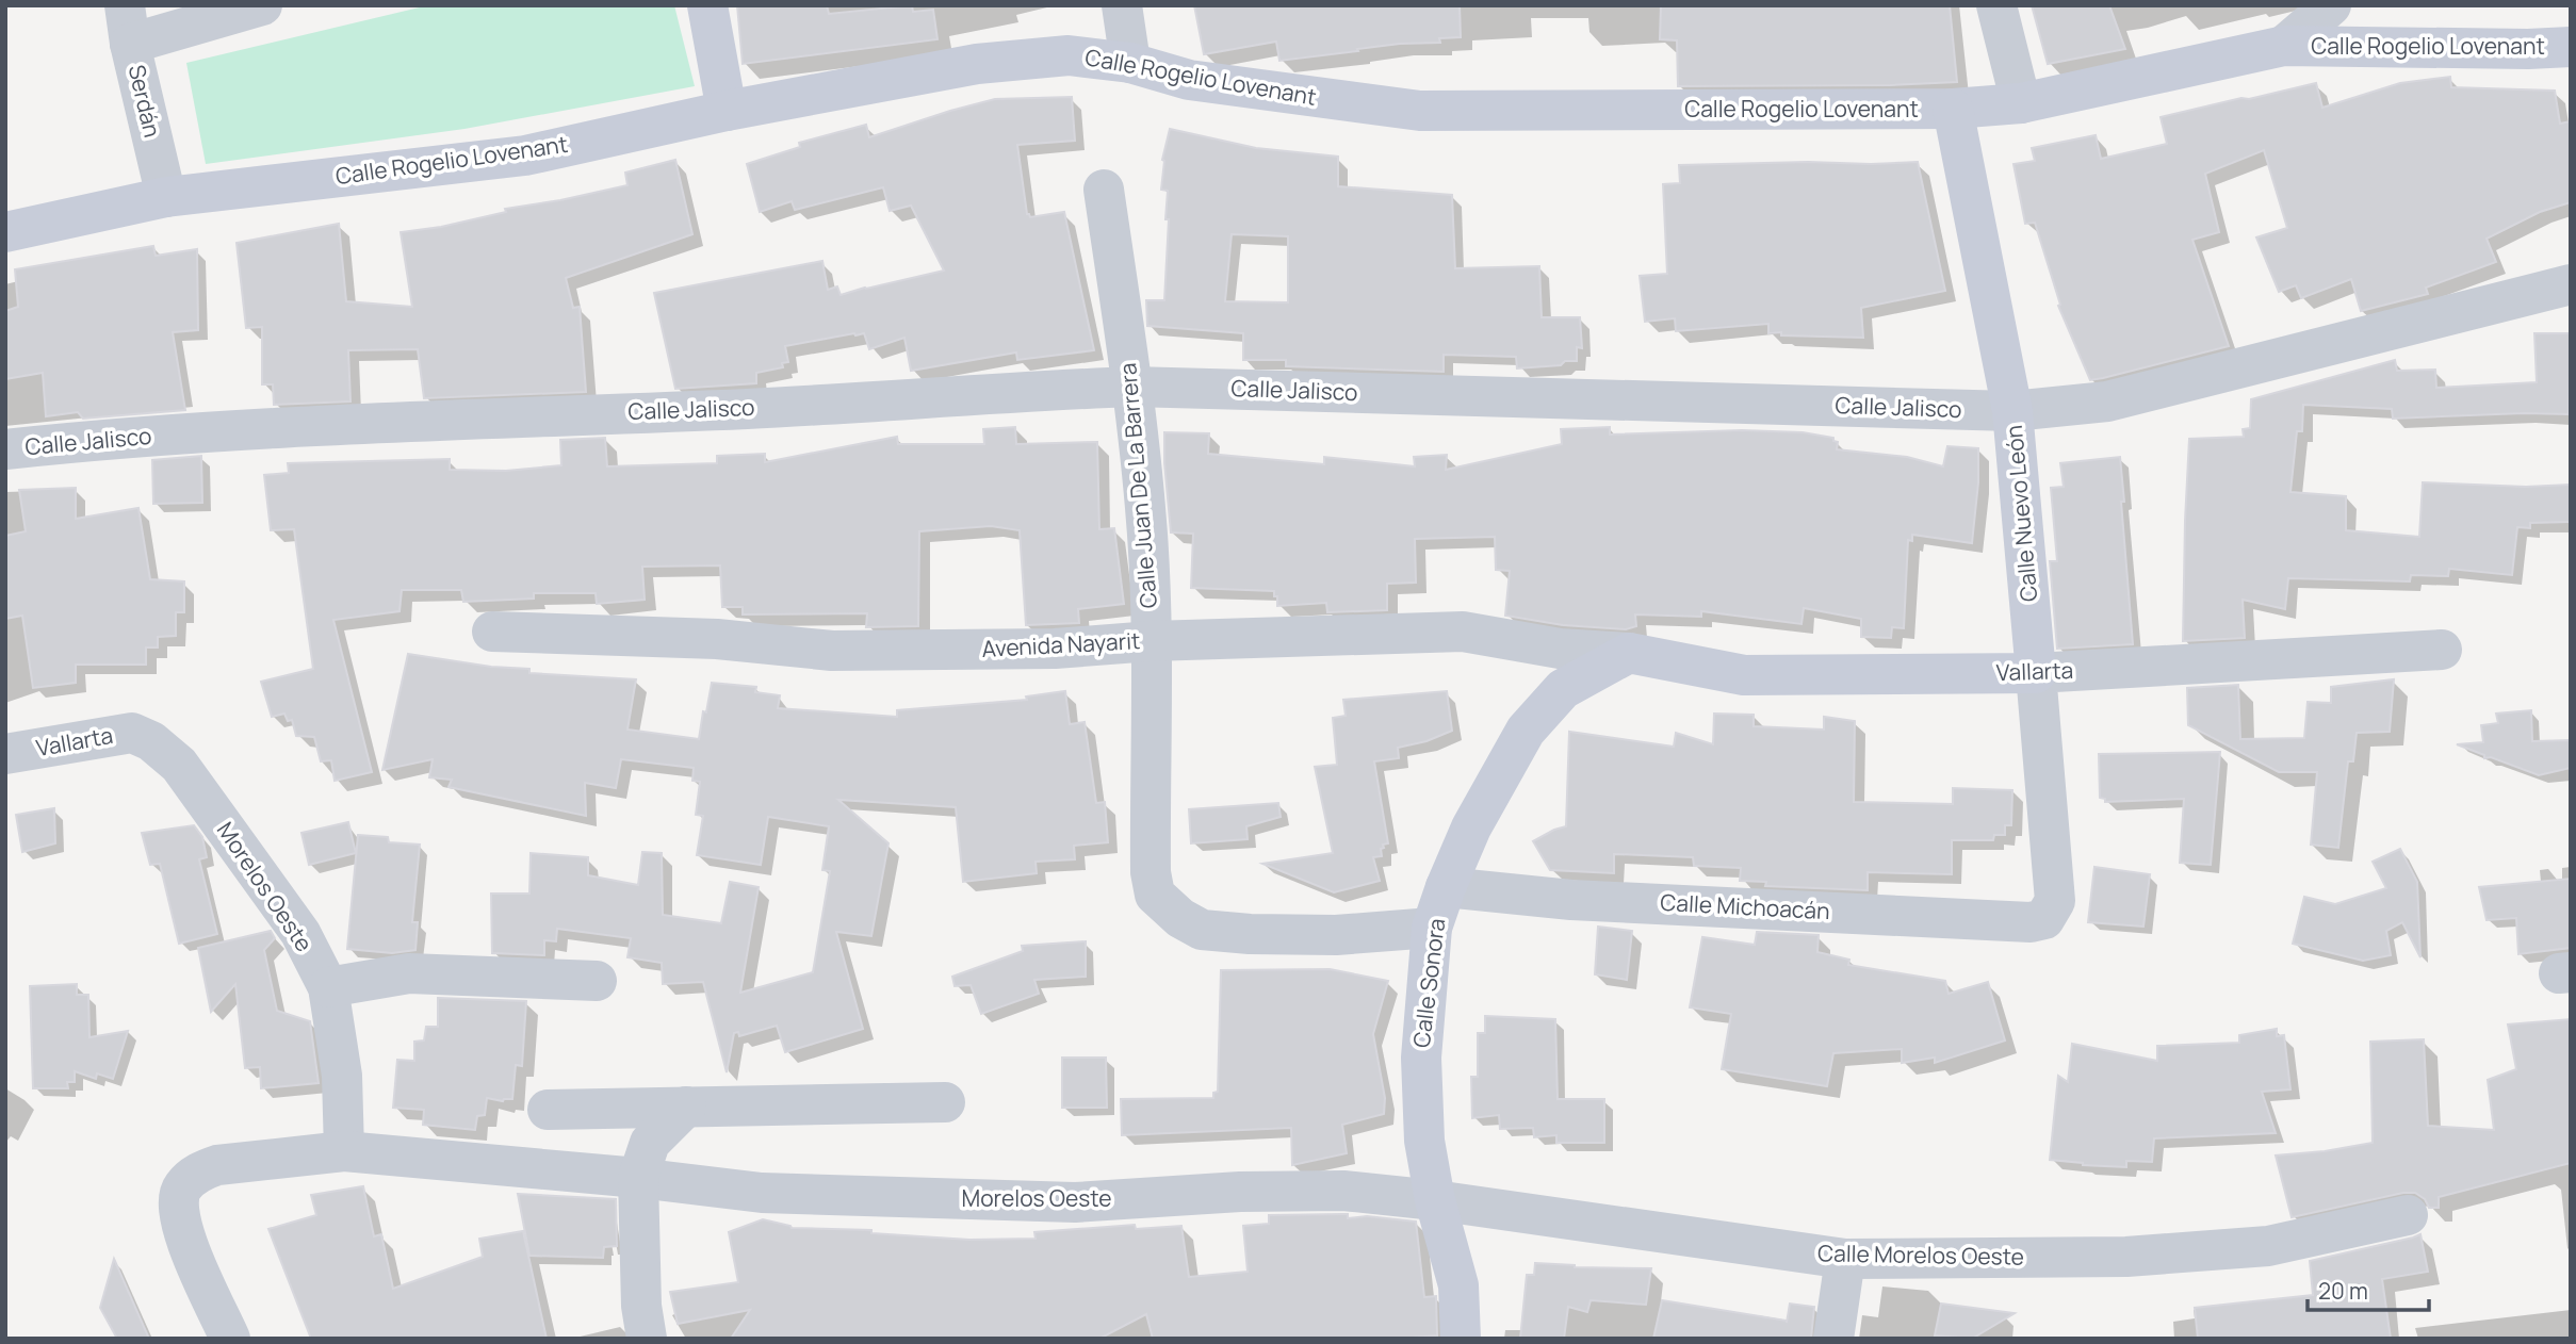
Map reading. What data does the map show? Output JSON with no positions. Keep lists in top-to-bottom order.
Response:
{
  "streets": {
    "street": [
      "Calle Rogelio Lovenant",
      "Serdán",
      "Calle Jalisco",
      "Calle Juan De La Barrera",
      "Calle Nuevo León",
      "Avenida Nayarit",
      "Vallarta",
      "Morelos Oeste",
      "Calle Michoacán",
      "Calle Sonora",
      "Calle Morelos Oeste"
    ]
  },
  "crossings": [
    ["Calle Rogelio Lovenant", "Serdán"],
    ["Calle Rogelio Lovenant", "Calle Nuevo León"],
    ["Calle Jalisco", "Calle Juan De La Barrera"],
    ["Calle Jalisco", "Calle Nuevo León"],
    ["Calle Juan De La Barrera", "Avenida Nayarit"],
    ["Calle Juan De La Barrera", "Calle Sonora"],
    ["Calle Nuevo León", "Vallarta"],
    ["Calle Nuevo León", "Calle Michoacán"],
    ["Avenida Nayarit", "Vallarta"],
    ["Avenida Nayarit", "Calle Sonora"],
    ["Vallarta", "Morelos Oeste"],
    ["Vallarta", "Calle Sonora"],
    ["Morelos Oeste", "Calle Sonora"],
    ["Morelos Oeste", "Calle Morelos Oeste"],
    ["Calle Michoacán", "Calle Sonora"],
    ["Calle Sonora", "Calle Morelos Oeste"]
  ],
  "scale_bar": "20 m"
}
